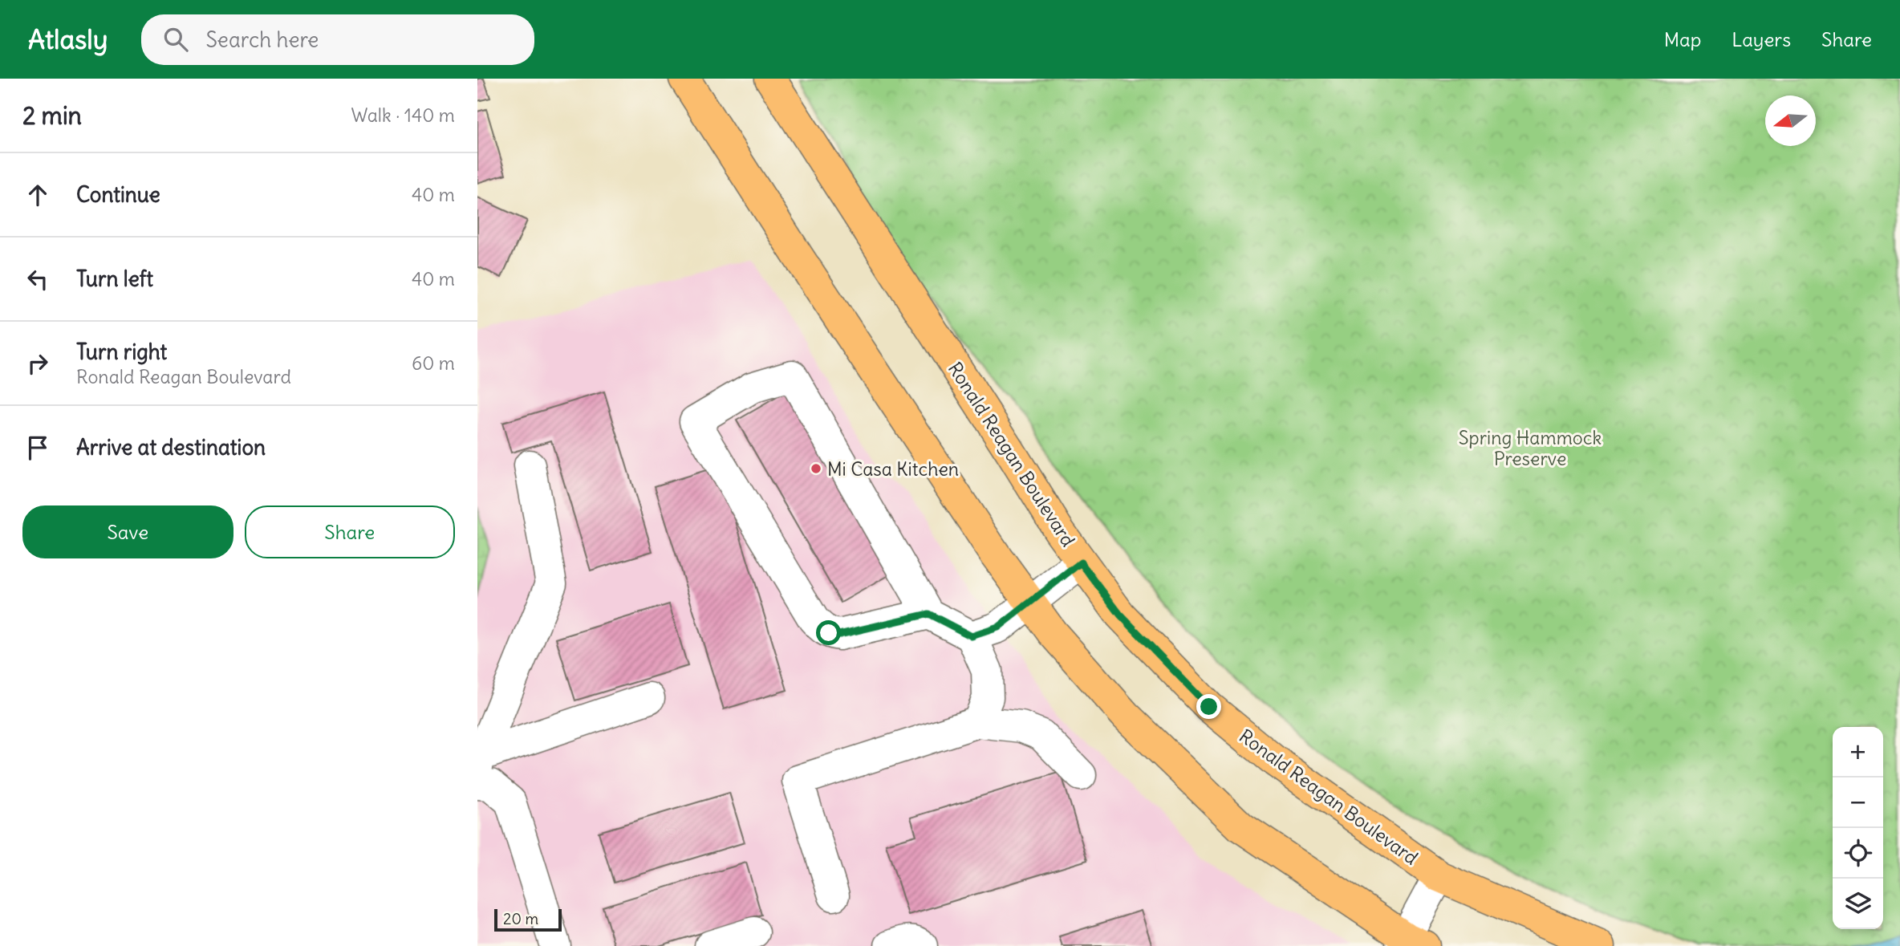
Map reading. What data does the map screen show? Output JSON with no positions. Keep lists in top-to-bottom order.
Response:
{
  "streets": {
    "main road": ["Ronald Reagan Boulevard"]
  },
  "parks": ["Spring Hammock Preserve"],
  "places": ["Mi Casa Kitchen"],
  "scale_bar": "20 m",
  "north": "left",
  "page": {
    "header": "Atlasly",
    "search": "Search here",
    "nav": ["Map", "Layers", "Share"],
    "heading": ["2 min", "Walk · 140 m"],
    "list": [
      ["Continue", "40 m"],
      ["Turn left", "40 m"],
      ["Turn right", "Ronald Reagan Boulevard", "60 m"],
      "Arrive at destination"
    ],
    "buttons": ["Save", "Share"],
    "map_buttons": ["+", "−"],
    "scale": "20 m"
  }
}
